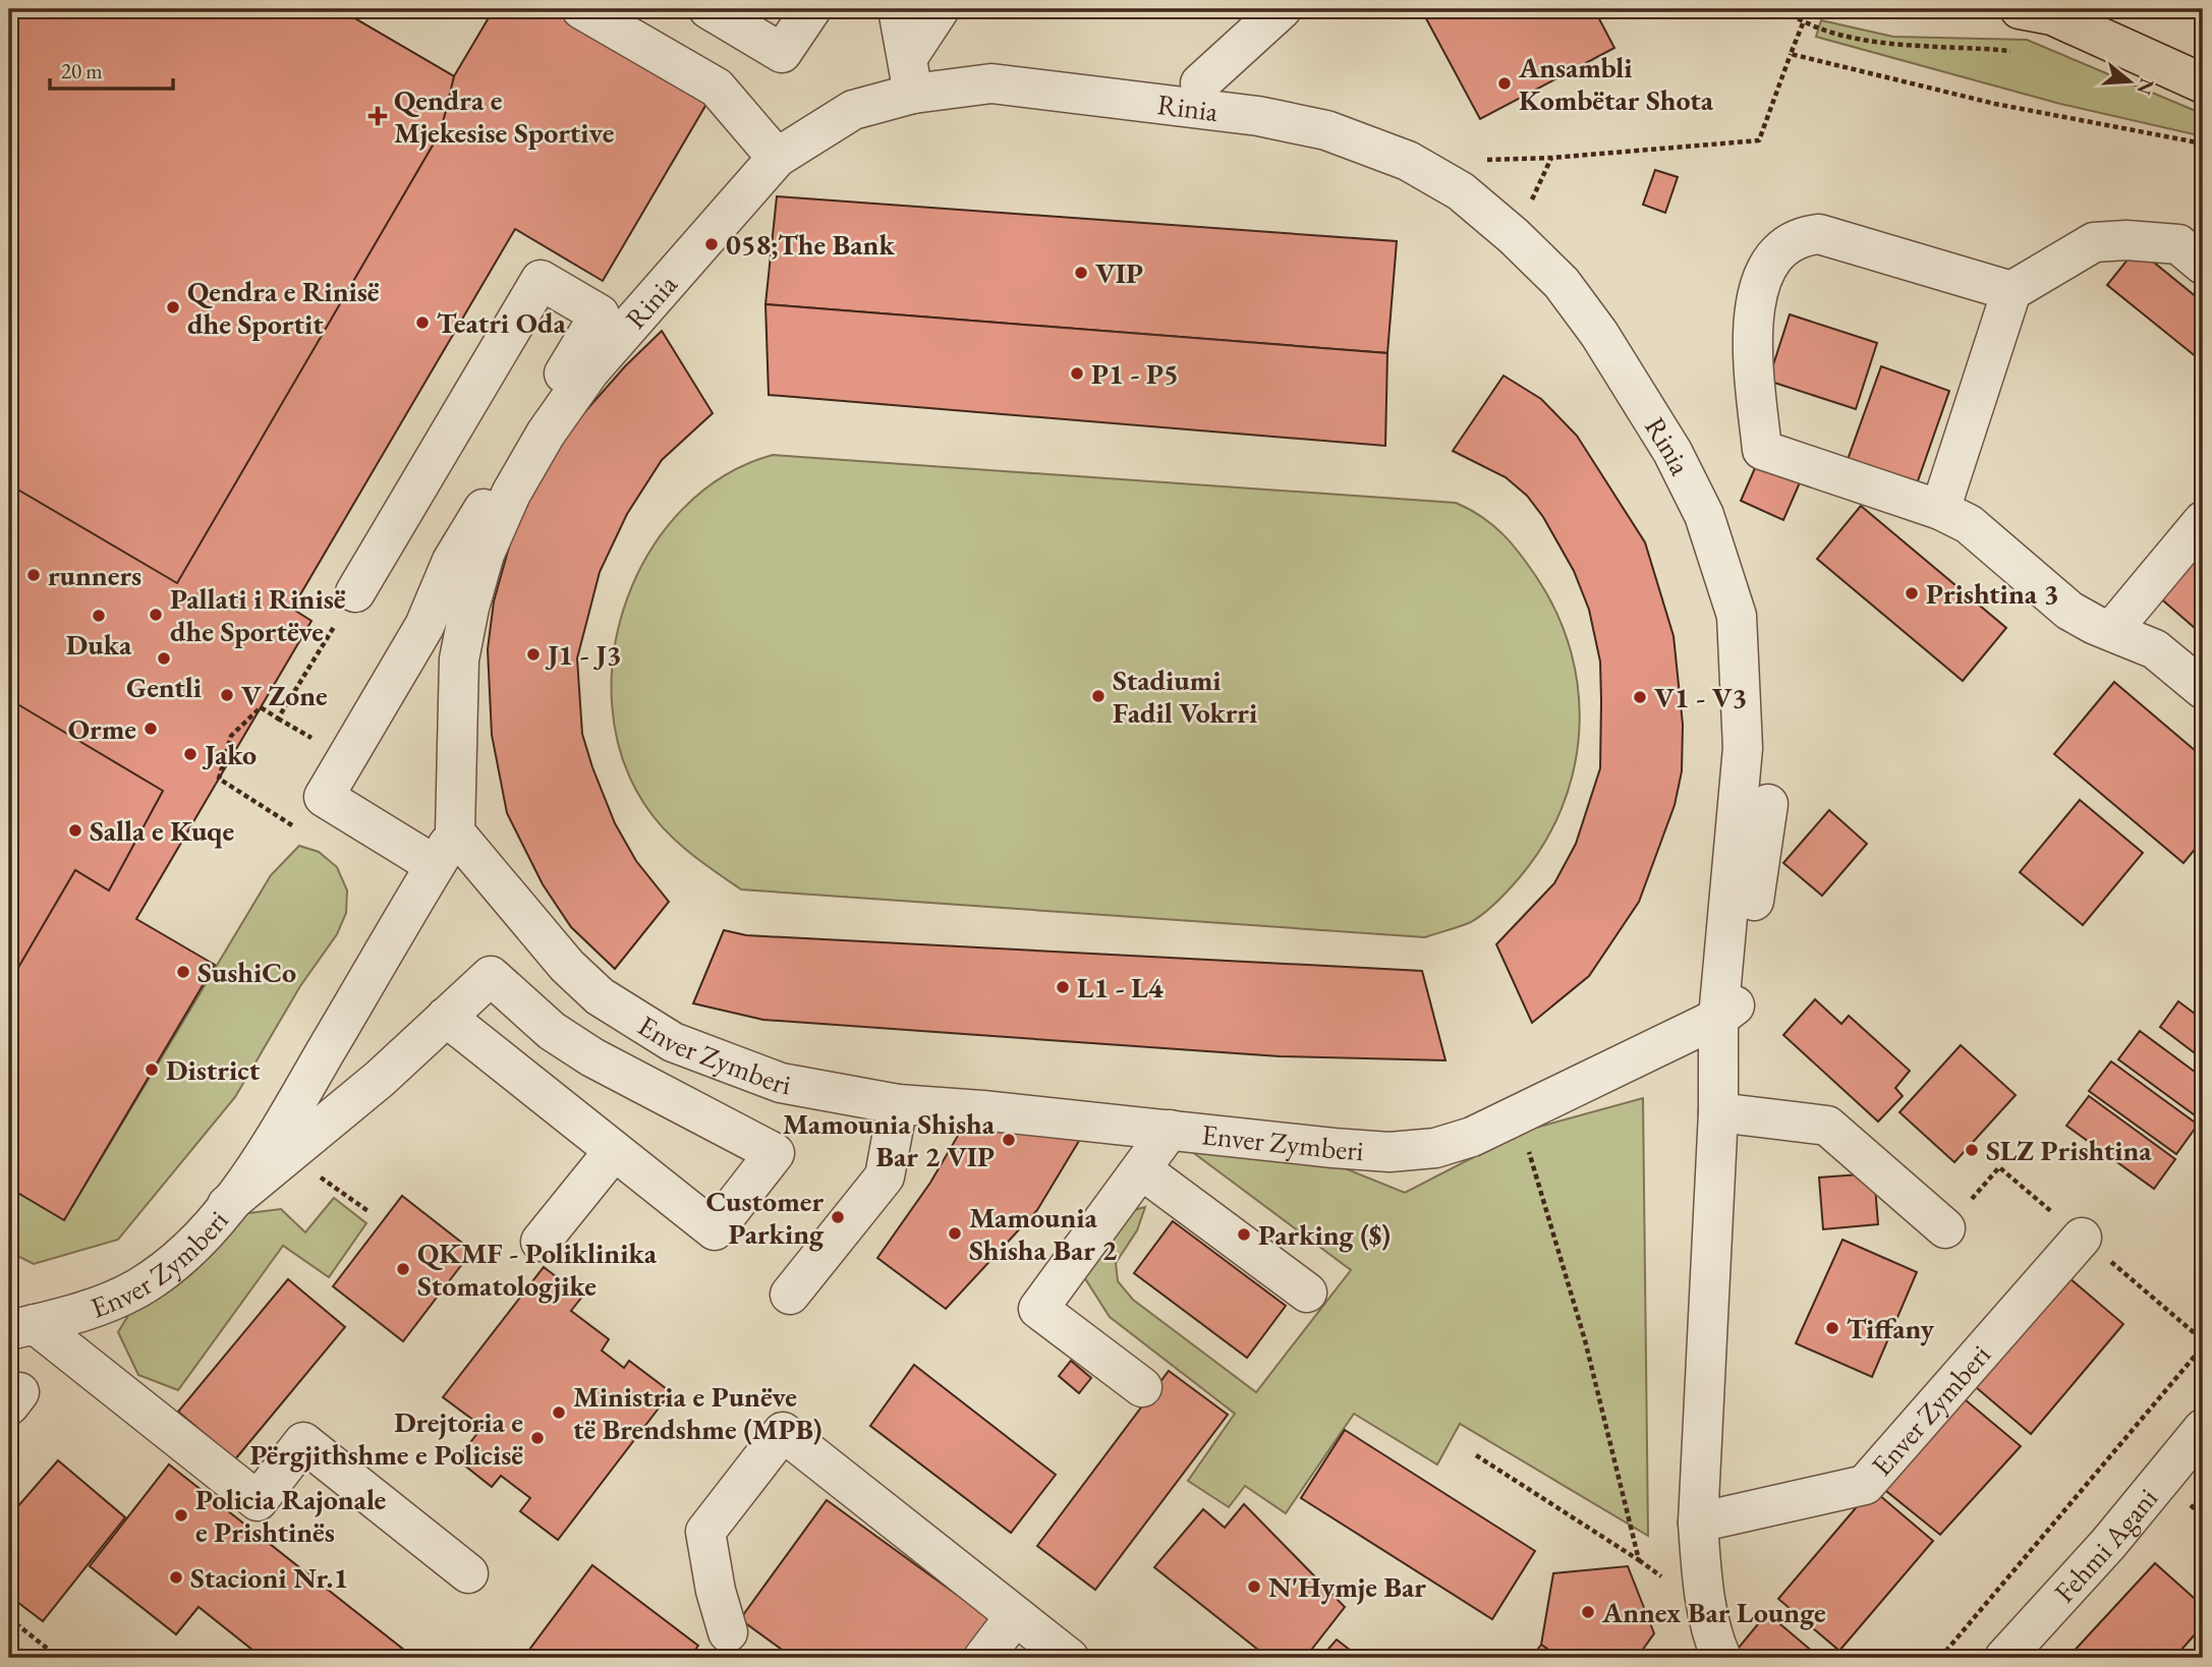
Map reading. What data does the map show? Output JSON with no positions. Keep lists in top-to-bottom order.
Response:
{
  "streets": {
    "street": ["Rinia", "Enver Zymberi", "Fehmi Agani"]
  },
  "crossings": [
    ["Rinia", "Enver Zymberi"]
  ],
  "places": {
    "other": [
      "Ansambli Kombëtar Shota",
      "058;The Bank",
      "VIP",
      "Qendra e Rinisë dhe Sportit",
      "Teatri Oda",
      "P1 - P5",
      "runners",
      "Prishtina 3",
      "Pallati i Rinisë dhe Sportëve",
      "Duka",
      "J1 - J3",
      "Gentli",
      "V Zone",
      "Stadiumi Fadil Vokrri",
      "V1 - V3",
      "Orme",
      "Jako",
      "Salla e Kuqe",
      "SushiCo",
      "L1 - L4",
      "District",
      "Mamounia Shisha Bar 2 VIP",
      "SLZ Prishtina",
      "Customer Parking",
      "Mamounia Shisha Bar 2",
      "Parking ($)",
      "QKMF - Poliklinika Stomatologjike",
      "Tiffany",
      "Ministria e Punëve të Brendshme (MPB)",
      "Drejtoria e Përgjithshme e Policisë",
      "Policia Rajonale e Prishtinës",
      "Stacioni Nr.1",
      "N'Hymje Bar",
      "Annex Bar Lounge"
    ],
    "health": ["Qendra e Mjekesise Sportive"]
  },
  "scale_bar": "20 m",
  "north": "right"
}
